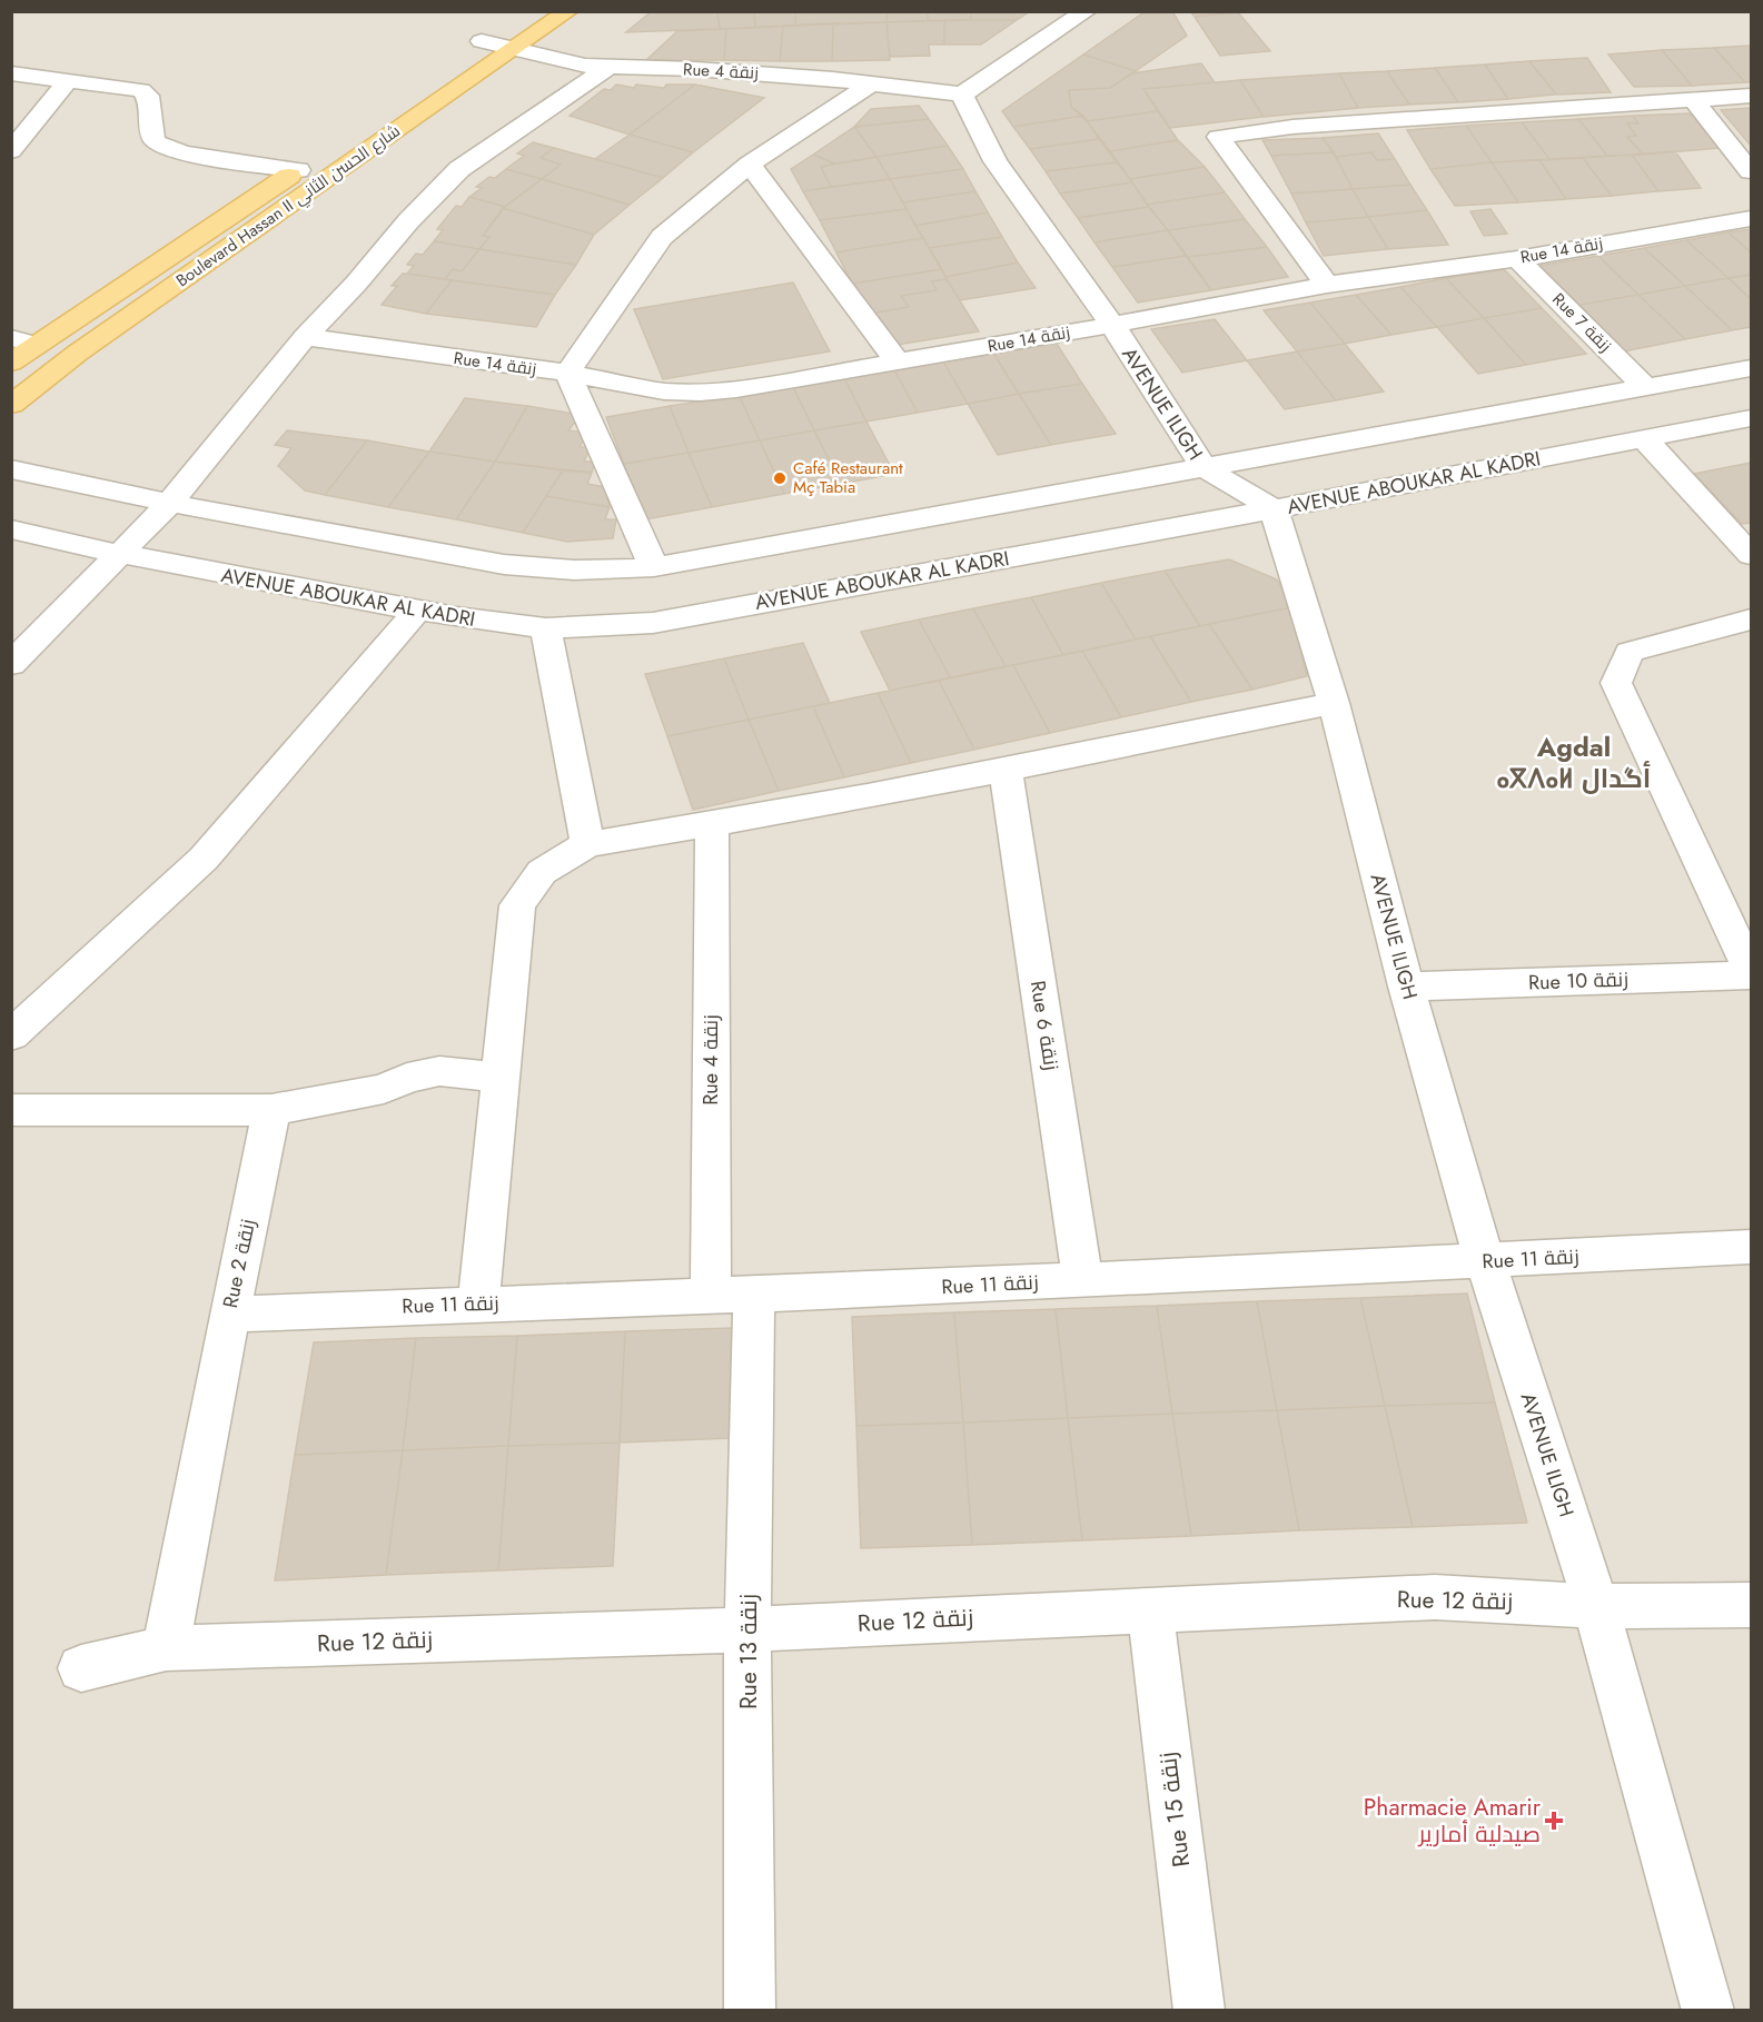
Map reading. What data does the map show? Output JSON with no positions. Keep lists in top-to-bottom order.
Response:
{
  "streets": {
    "main road": ["Boulevard Hassan II شارع الحسن الثاني"],
    "street": [
      "Rue 4 زنقة",
      "Rue 14 زنقة",
      "Rue 7 زنقة",
      "AVENUE ILIGH",
      "AVENUE ABOUKAR AL KADRI",
      "Rue 10 زنقة",
      "Rue 6 زنقة",
      "Rue 11 زنقة",
      "Rue 2 زنقة",
      "Rue 12 زنقة",
      "Rue 13 زنقة",
      "Rue 15 زنقة"
    ]
  },
  "crossings": [
    ["Rue 4 زنقة", "Boulevard Hassan II شارع الحسن الثاني"],
    ["Rue 4 زنقة", "AVENUE ILIGH"],
    ["Rue 4 زنقة", "Rue 11 زنقة"],
    ["Rue 14 زنقة", "Rue 7 زنقة"],
    ["Rue 14 زنقة", "AVENUE ILIGH"],
    ["AVENUE ILIGH", "AVENUE ABOUKAR AL KADRI"],
    ["AVENUE ILIGH", "Rue 10 زنقة"],
    ["AVENUE ILIGH", "Rue 11 زنقة"],
    ["AVENUE ILIGH", "Rue 12 زنقة"],
    ["Rue 6 زنقة", "Rue 11 زنقة"],
    ["Rue 11 زنقة", "Rue 2 زنقة"],
    ["Rue 11 زنقة", "Rue 13 زنقة"],
    ["Rue 2 زنقة", "Rue 12 زنقة"],
    ["Rue 12 زنقة", "Rue 13 زنقة"],
    ["Rue 12 زنقة", "Rue 15 زنقة"]
  ],
  "districts": ["Agdal ⴰⴳⴷⴰⵍ أگدال"],
  "places": {
    "other": ["Café Restaurant Mç Tabia"],
    "health": ["Pharmacie Amarir صيدلية أمارير"]
  }
}
